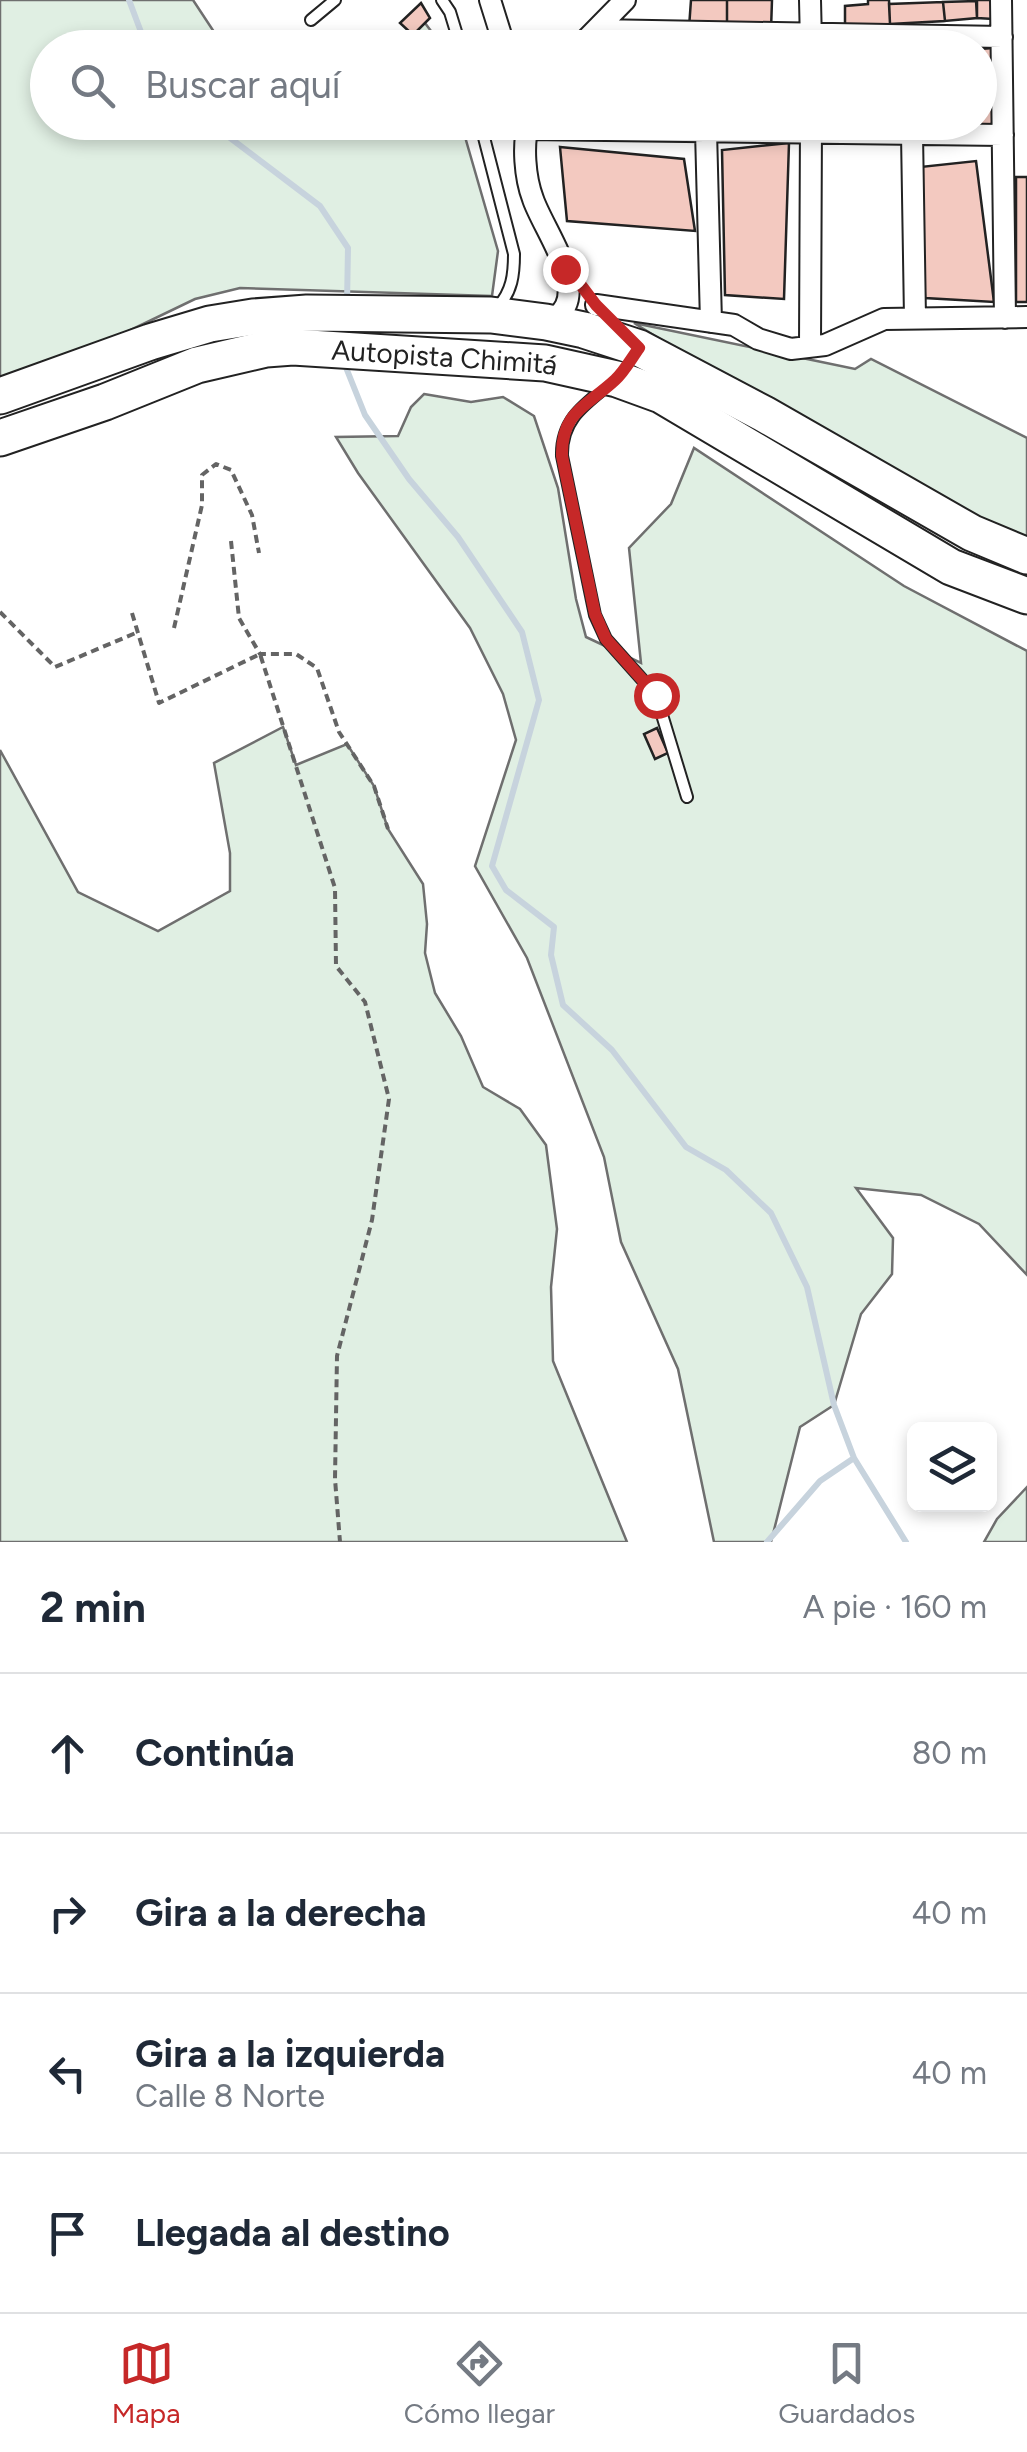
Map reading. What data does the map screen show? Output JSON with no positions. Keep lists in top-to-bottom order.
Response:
{
  "streets": {
    "highway": ["Autopista Chimitá"]
  },
  "page": {
    "search": "Buscar aquí",
    "heading": ["2 min", "A pie · 160 m"],
    "list": [
      ["Continúa", "80 m"],
      ["Gira a la derecha", "40 m"],
      ["Gira a la izquierda", "Calle 8 Norte", "40 m"],
      "Llegada al destino"
    ],
    "nav": ["Mapa", "Cómo llegar", "Guardados"]
  }
}
